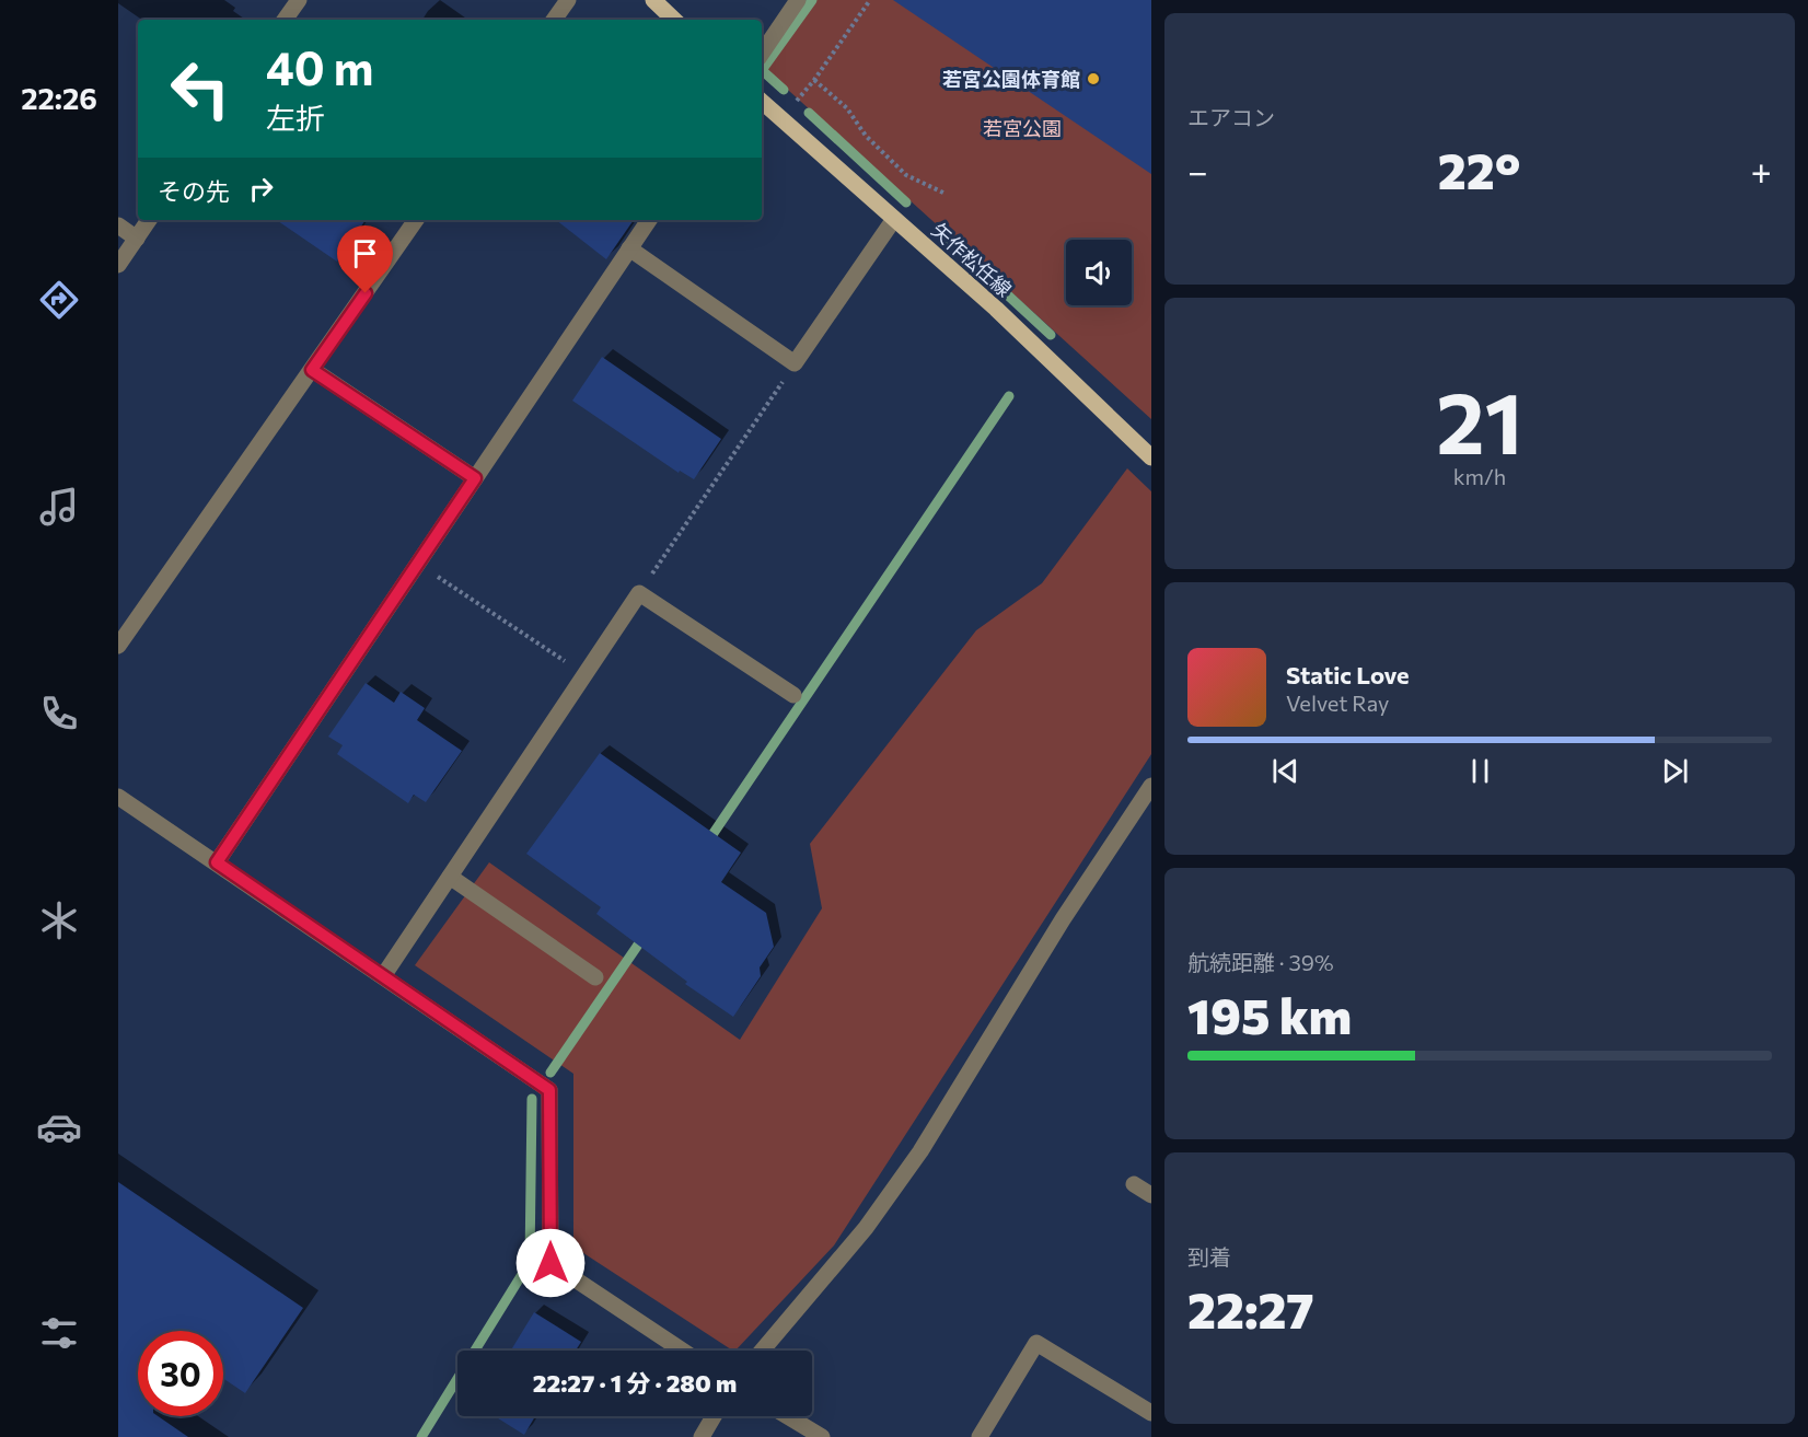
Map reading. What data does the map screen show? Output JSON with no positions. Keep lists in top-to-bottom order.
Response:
{
  "streets": {
    "main road": ["矢作松任線"]
  },
  "parks": ["若宮公園"],
  "places": ["若宮公園体育館"],
  "page": {
    "tabs": "22:26",
    "tile": [
      "エアコン",
      ["21", "km/h"],
      ["航続距離 · 39%", "195 km"],
      ["到着", "22:27"]
    ],
    "turn": ["40 m", "左折"],
    "heat": ["−", "22°", "+"],
    "then": "その先",
    "song": ["Static Love", "Velvet Ray"],
    "limit": "30",
    "trip": "22:27 · 1 分 · 280 m"
  }
}
